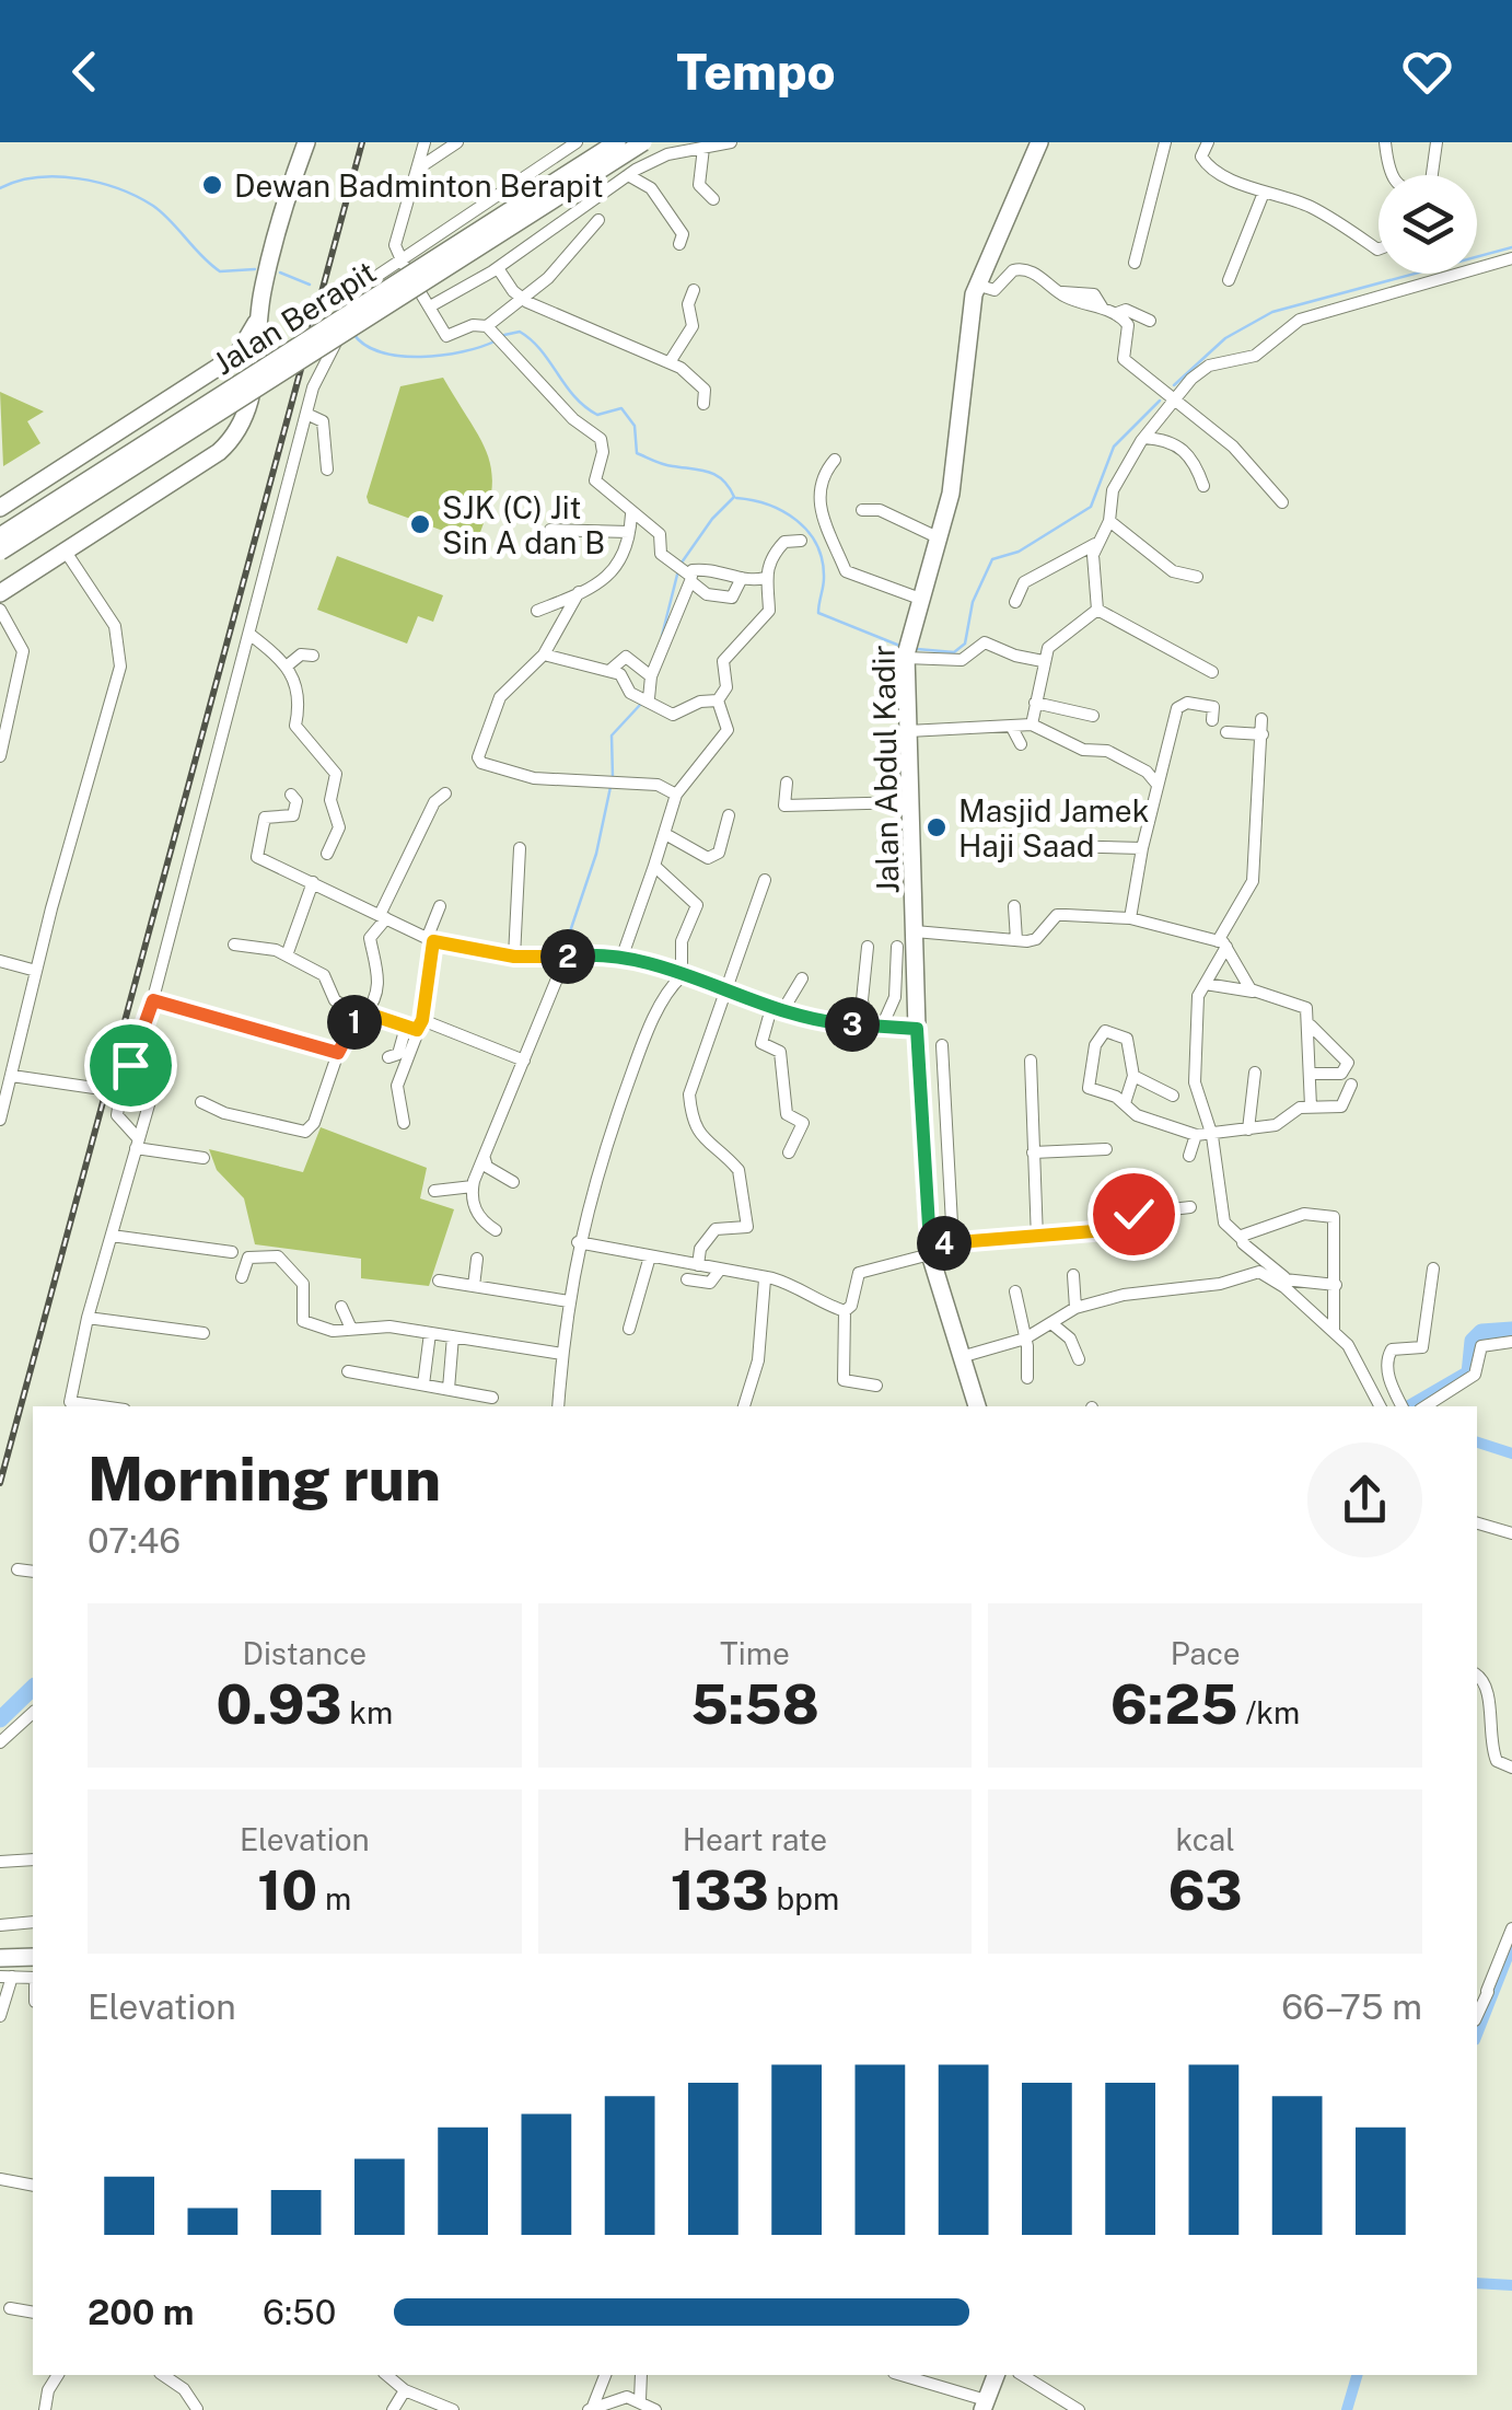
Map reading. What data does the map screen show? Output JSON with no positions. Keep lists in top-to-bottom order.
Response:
{
  "streets": {
    "main road": ["Jalan Berapit", "Jalan Abdul Kadir"]
  },
  "places": ["Dewan Badminton Berapit", "SJK (C) Jit Sin A dan B", "Masjid Jamek Haji Saad"],
  "page": {
    "header": "Tempo",
    "pins": [
      "2",
      "1",
      "3",
      "4"
    ],
    "heading": ["Morning run", "07:46"],
    "stats": [
      ["Distance", "0.93 km"],
      ["Time", "5:58"],
      ["Pace", "6:25 /km"],
      ["Elevation", "10 m"],
      ["Heart rate", "133 bpm"],
      ["kcal", "63"]
    ],
    "chart": ["Elevation", "66–75 m"],
    "list": [
      {
        "name": "200 m",
        "note": "6:50"
      }
    ]
  }
}
